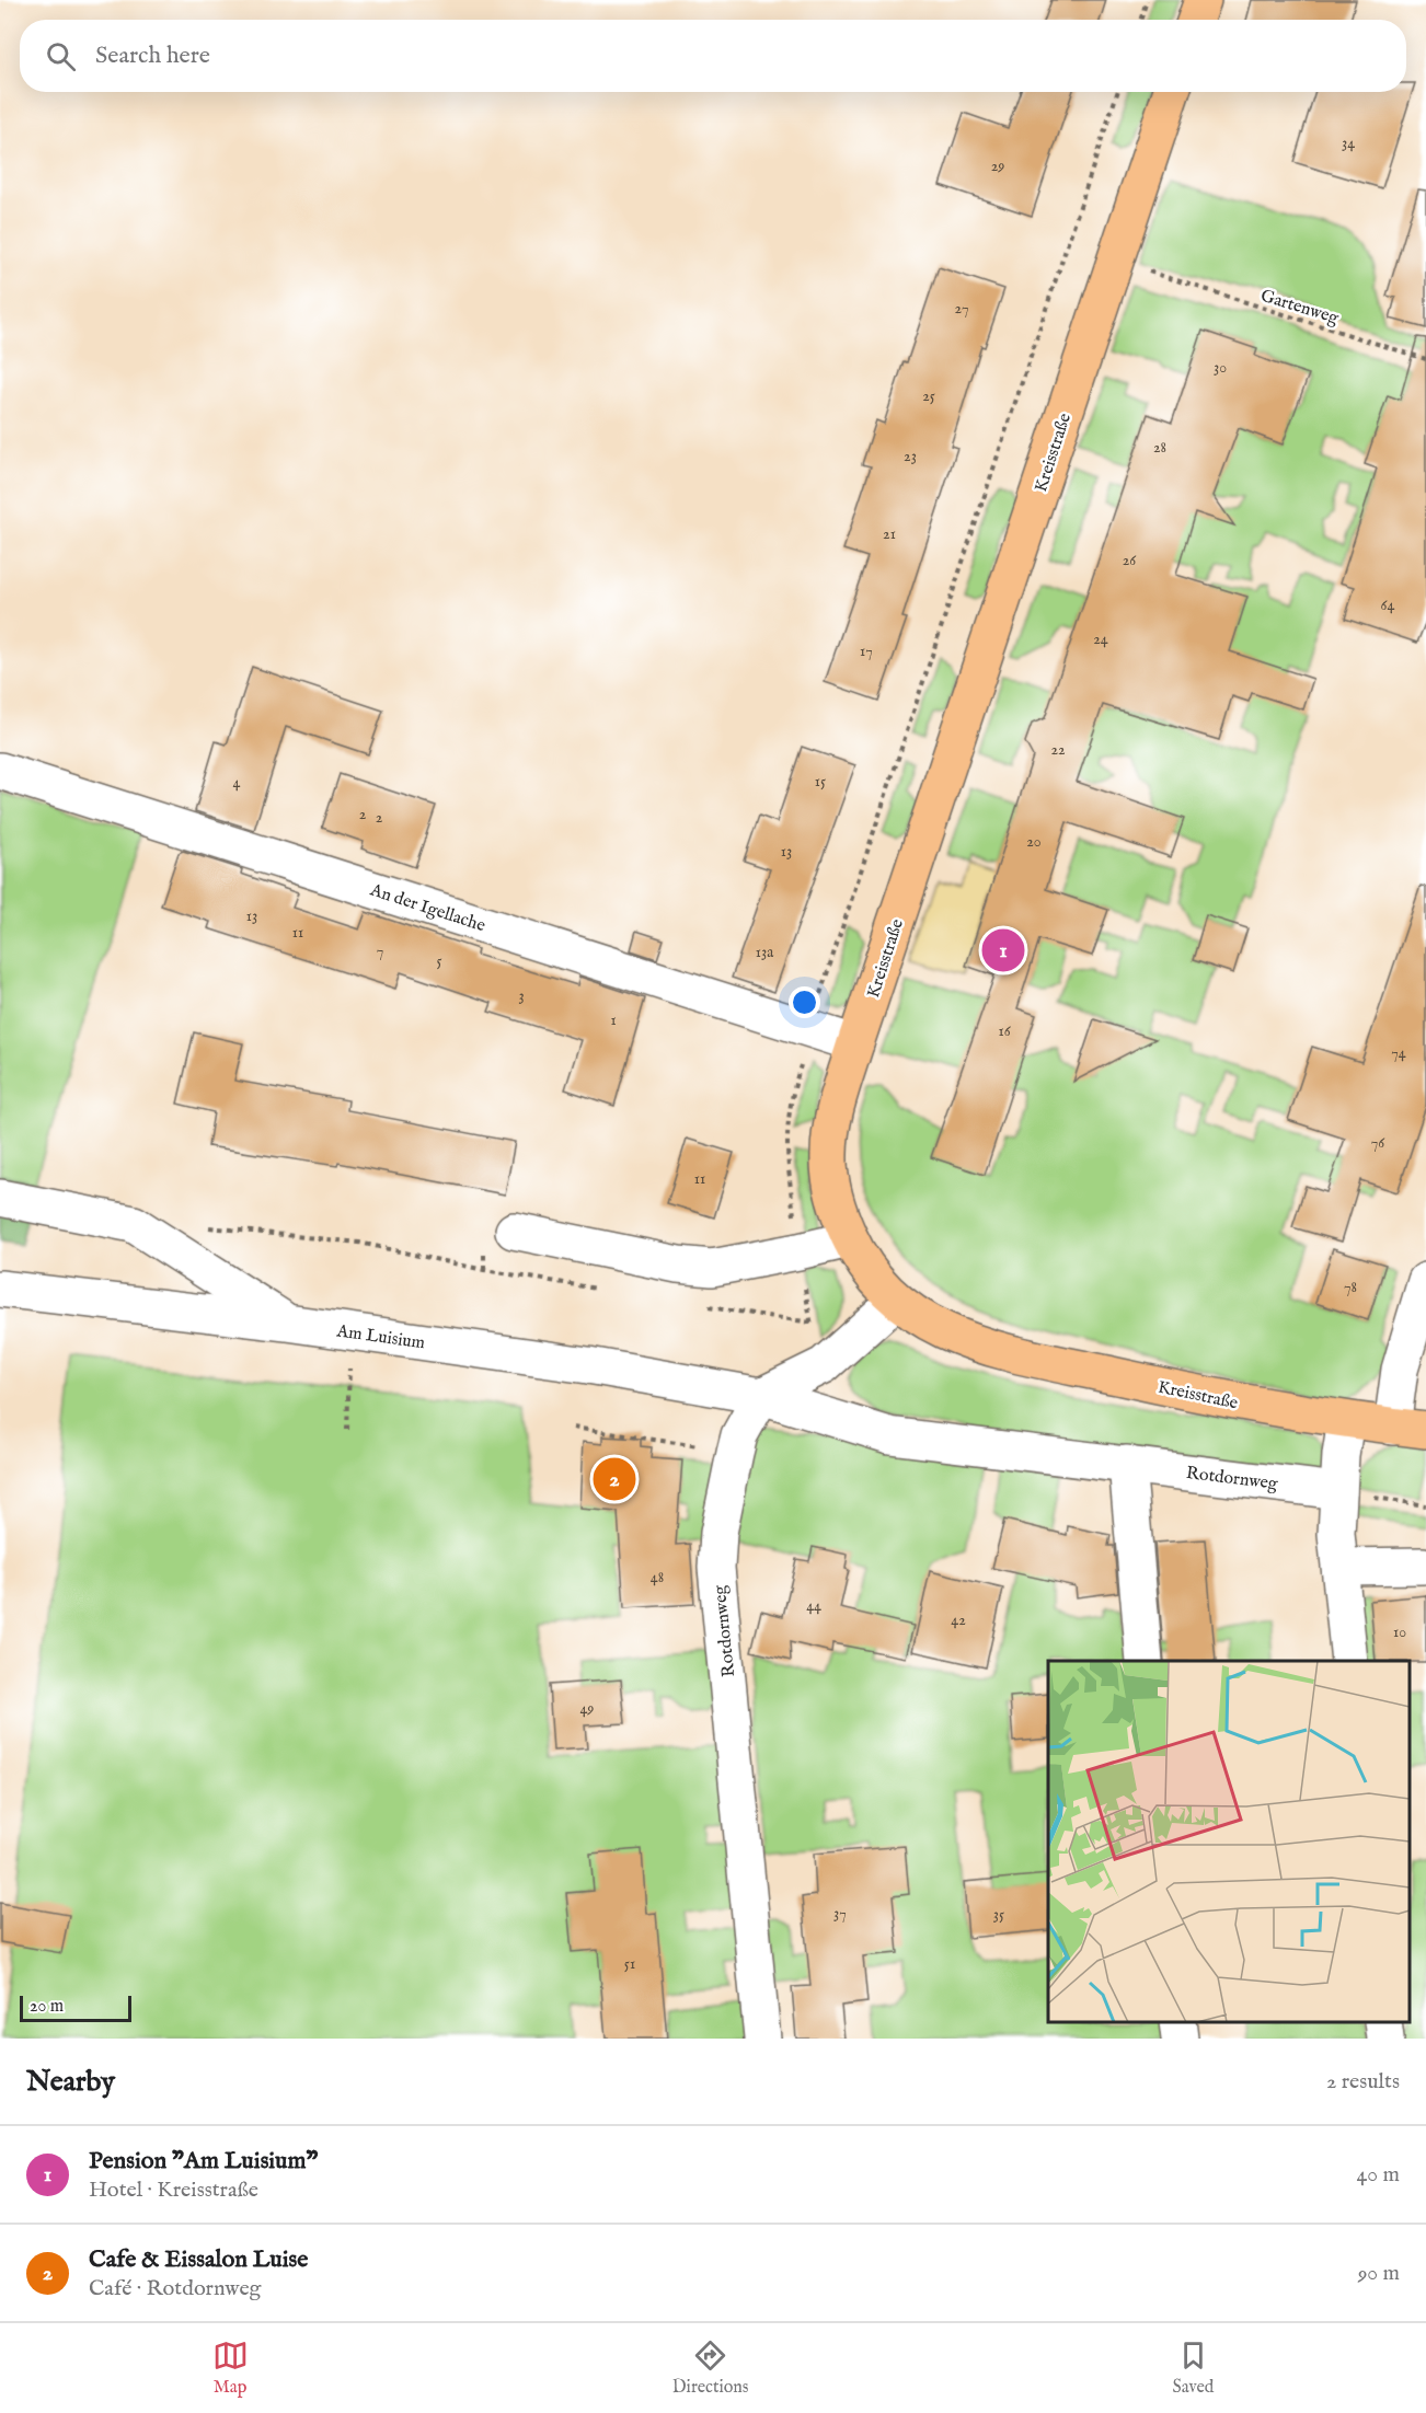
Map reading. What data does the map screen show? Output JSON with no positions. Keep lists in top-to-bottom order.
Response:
{
  "streets": {
    "main road": ["Kreisstraße"],
    "street": ["An der Igellache", "Am Luisium", "Rotdornweg"],
    "path": ["Gartenweg"]
  },
  "crossings": [
    ["Kreisstraße", "An der Igellache"],
    ["Am Luisium", "Rotdornweg"]
  ],
  "house_numbers": [
    "34",
    "29",
    "27",
    "30",
    "25",
    "28",
    "23",
    "21",
    "26",
    "64",
    "24",
    "17",
    "22",
    "15",
    "4",
    "2",
    "2",
    "20",
    "13",
    "13",
    "11",
    "7",
    "13a",
    "5",
    "3",
    "1",
    "16",
    "74",
    "76",
    "11",
    "78",
    "48",
    "44",
    "42",
    "10",
    "49",
    "37",
    "35",
    "51"
  ],
  "scale_bar": "20 m",
  "page": {
    "search": "Search here",
    "pins": ["1", "2"],
    "scale": "20 m",
    "heading": ["Nearby", "2 results"],
    "list": [
      {
        "mark": "1",
        "name": "Pension \"Am Luisium\"",
        "note": "Hotel · Kreisstraße",
        "value": "40 m"
      },
      {
        "mark": "2",
        "name": "Cafe & Eissalon Luise",
        "note": "Café · Rotdornweg",
        "value": "90 m"
      }
    ],
    "nav": ["Map", "Directions", "Saved"]
  }
}
